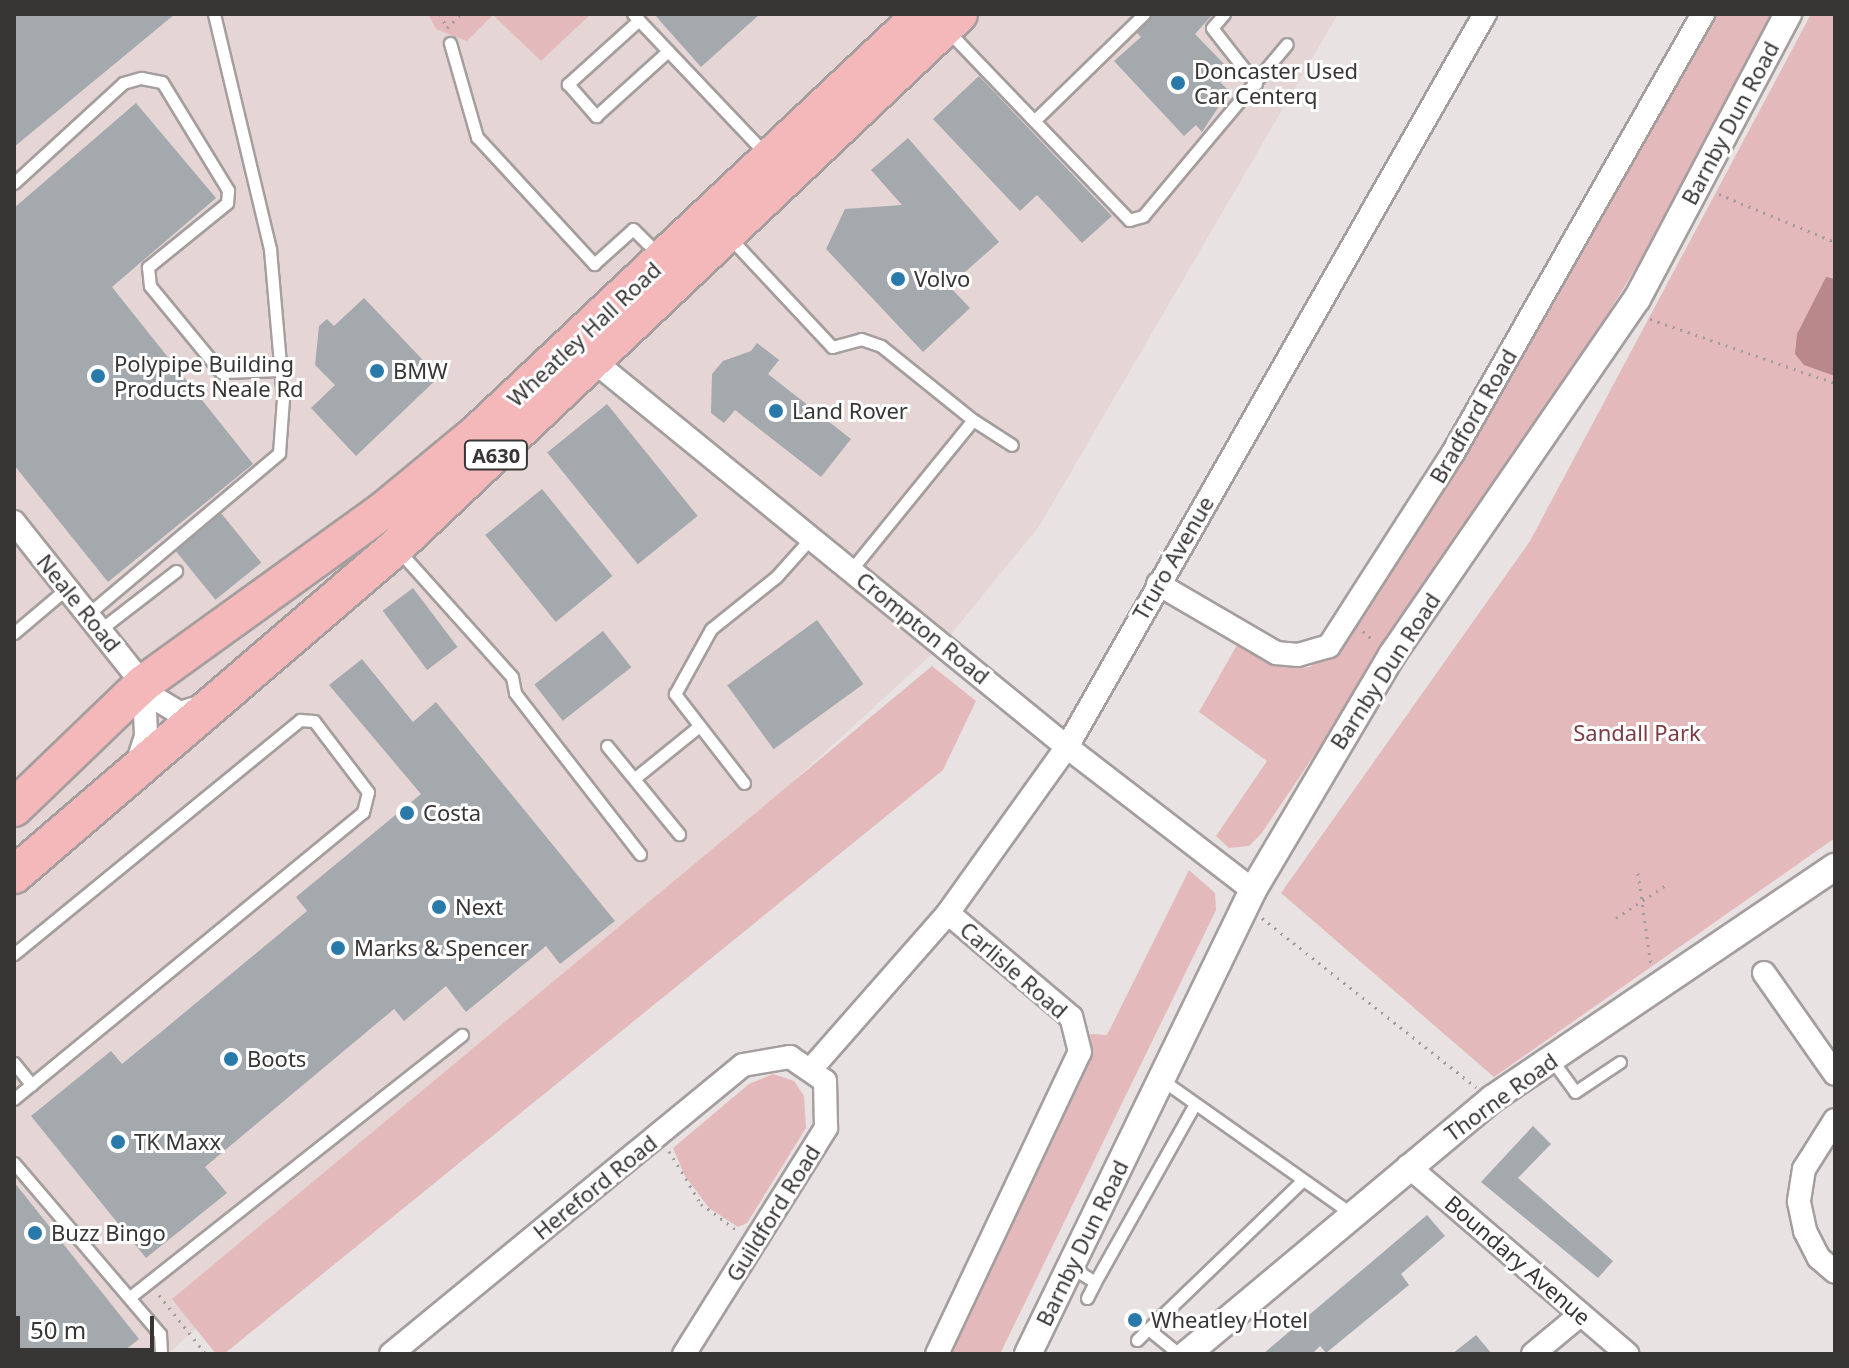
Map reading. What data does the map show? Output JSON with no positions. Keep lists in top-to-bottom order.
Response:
{
  "streets": {
    "highway": ["Wheatley Hall Road", "A630"],
    "street": [
      "Barnby Dun Road",
      "Bradford Road",
      "Truro Avenue",
      "Neale Road",
      "Crompton Road",
      "Carlisle Road",
      "Thorne Road",
      "Hereford Road",
      "Guildford Road",
      "Boundary Avenue"
    ]
  },
  "crossings": [
    ["Barnby Dun Road", "Crompton Road"],
    ["Wheatley Hall Road", "Neale Road"],
    ["Wheatley Hall Road", "Crompton Road"],
    ["Bradford Road", "Truro Avenue"],
    ["Truro Avenue", "Crompton Road"],
    ["Truro Avenue", "Carlisle Road"],
    ["Truro Avenue", "Hereford Road"],
    ["Truro Avenue", "Guildford Road"],
    ["Thorne Road", "Boundary Avenue"],
    ["Hereford Road", "Guildford Road"]
  ],
  "parks": ["Sandall Park"],
  "places": [
    "Doncaster Used Car Centerq",
    "Volvo",
    "BMW",
    "Polypipe Building Products Neale Rd",
    "Land Rover",
    "Costa",
    "Next",
    "Marks & Spencer",
    "Boots",
    "TK Maxx",
    "Buzz Bingo",
    "Wheatley Hotel"
  ],
  "scale_bar": "50 m"
}
